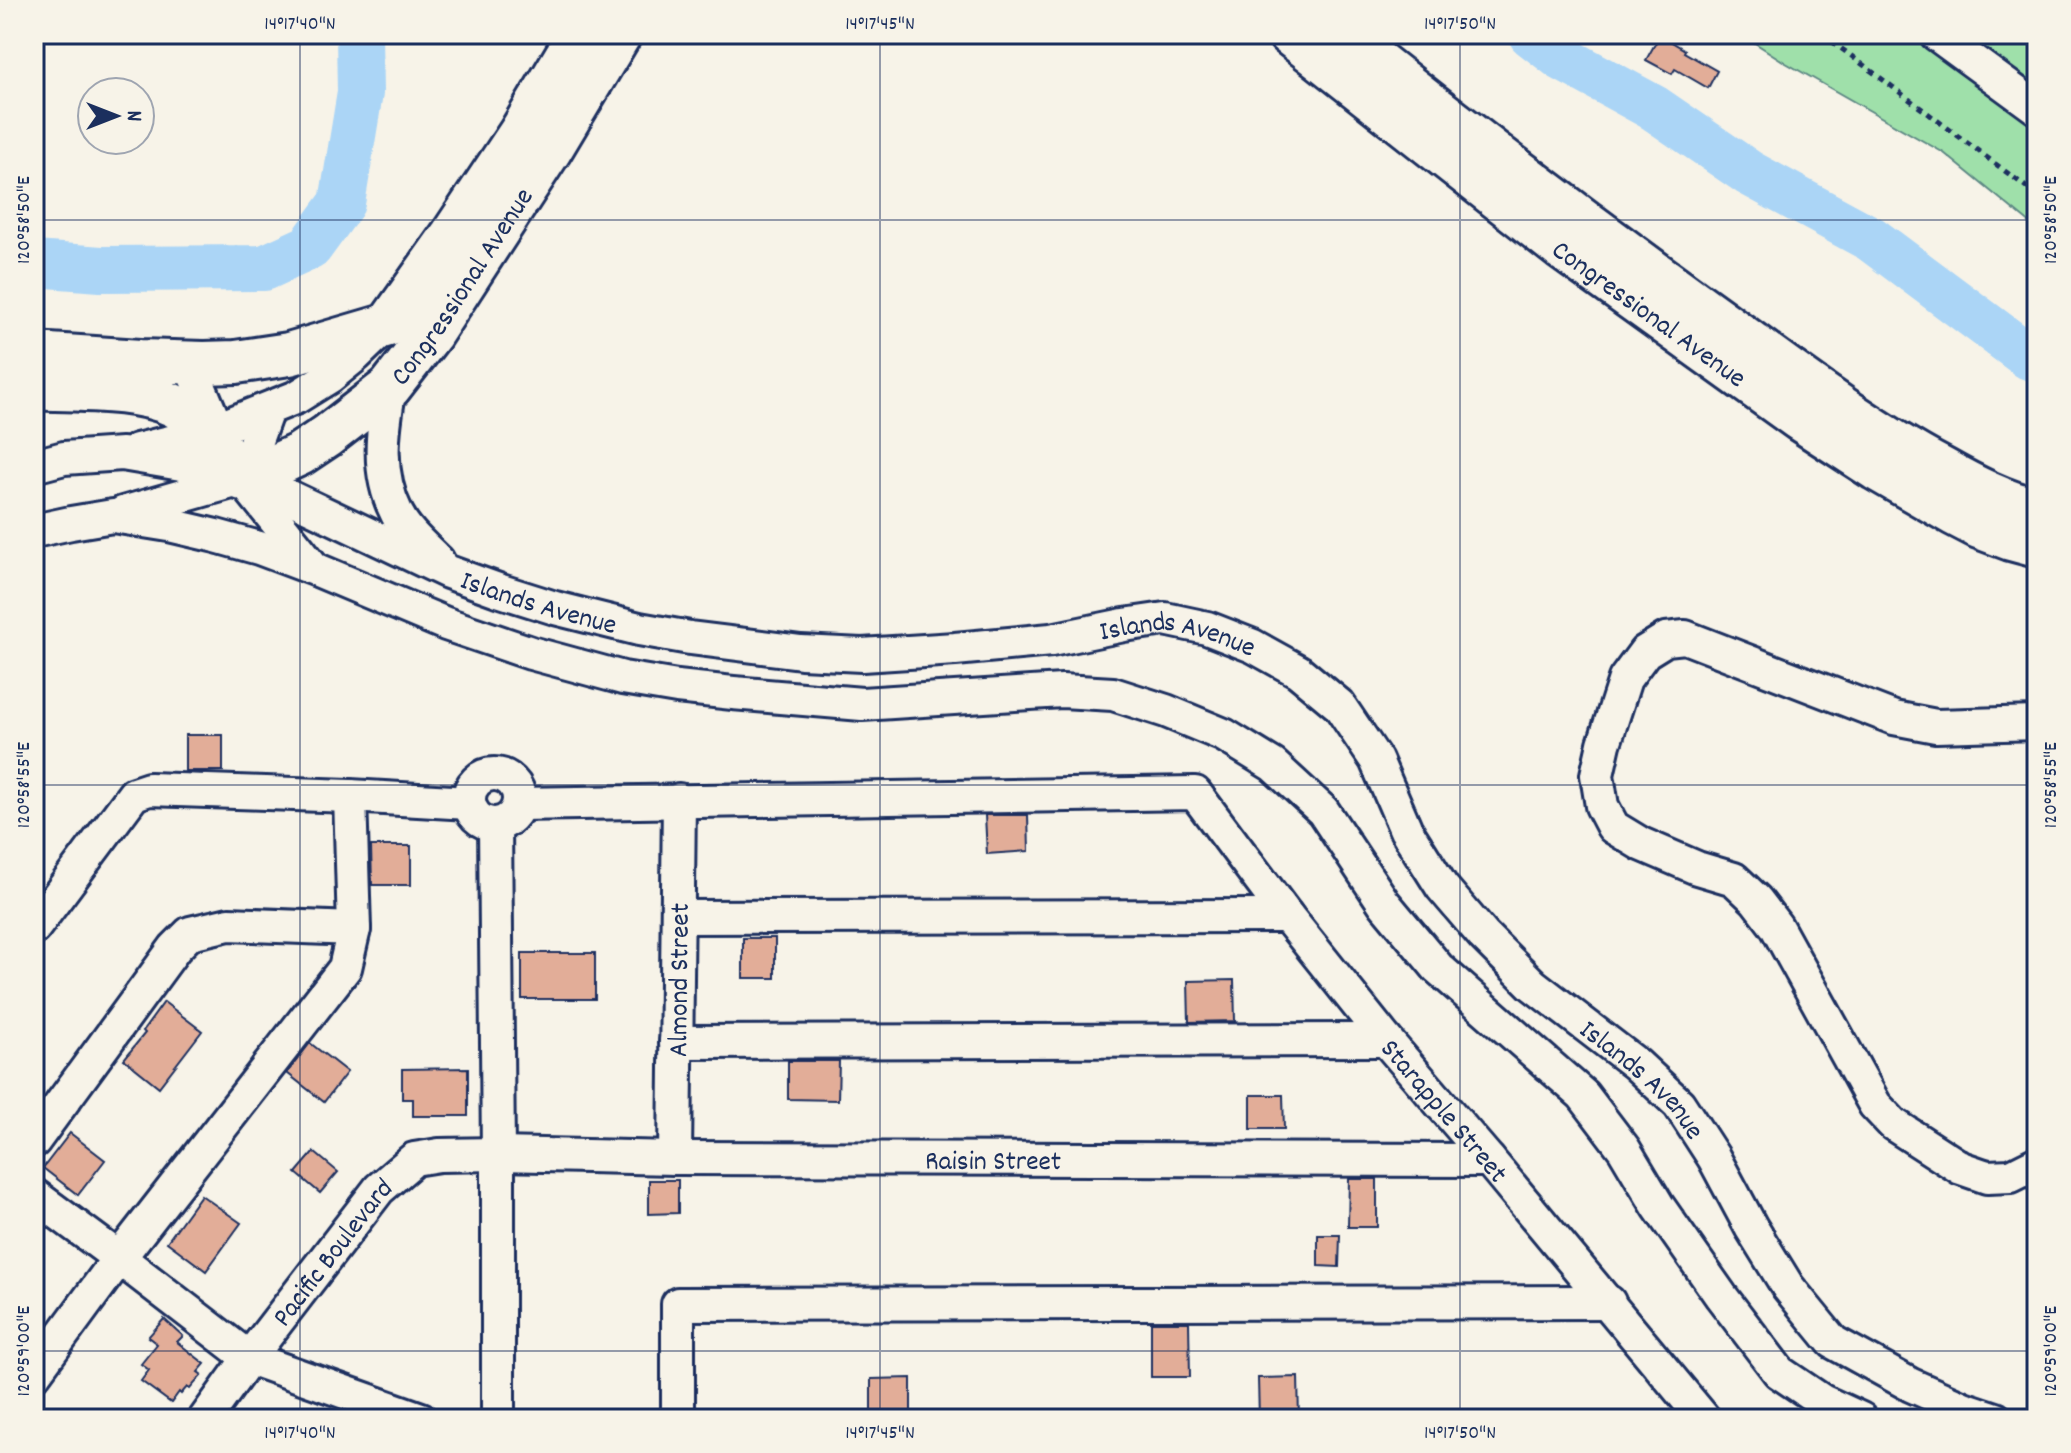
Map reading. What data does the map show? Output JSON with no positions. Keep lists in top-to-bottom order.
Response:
{
  "streets": {
    "main road": ["Congressional Avenue"],
    "street": [
      "Islands Avenue",
      "Almond Street",
      "Starapple Street",
      "Raisin Street",
      "Pacific Boulevard"
    ]
  },
  "crossings": [
    ["Congressional Avenue", "Islands Avenue"],
    ["Almond Street", "Starapple Street"],
    ["Almond Street", "Raisin Street"],
    ["Starapple Street", "Raisin Street"],
    ["Raisin Street", "Pacific Boulevard"]
  ],
  "north": "right",
  "coordinates": [
    "14°17'40\"N",
    "14°17'45\"N",
    "14°17'50\"N",
    "120°58'50\"E",
    "120°58'55\"E",
    "120°59'00\"E"
  ]
}
